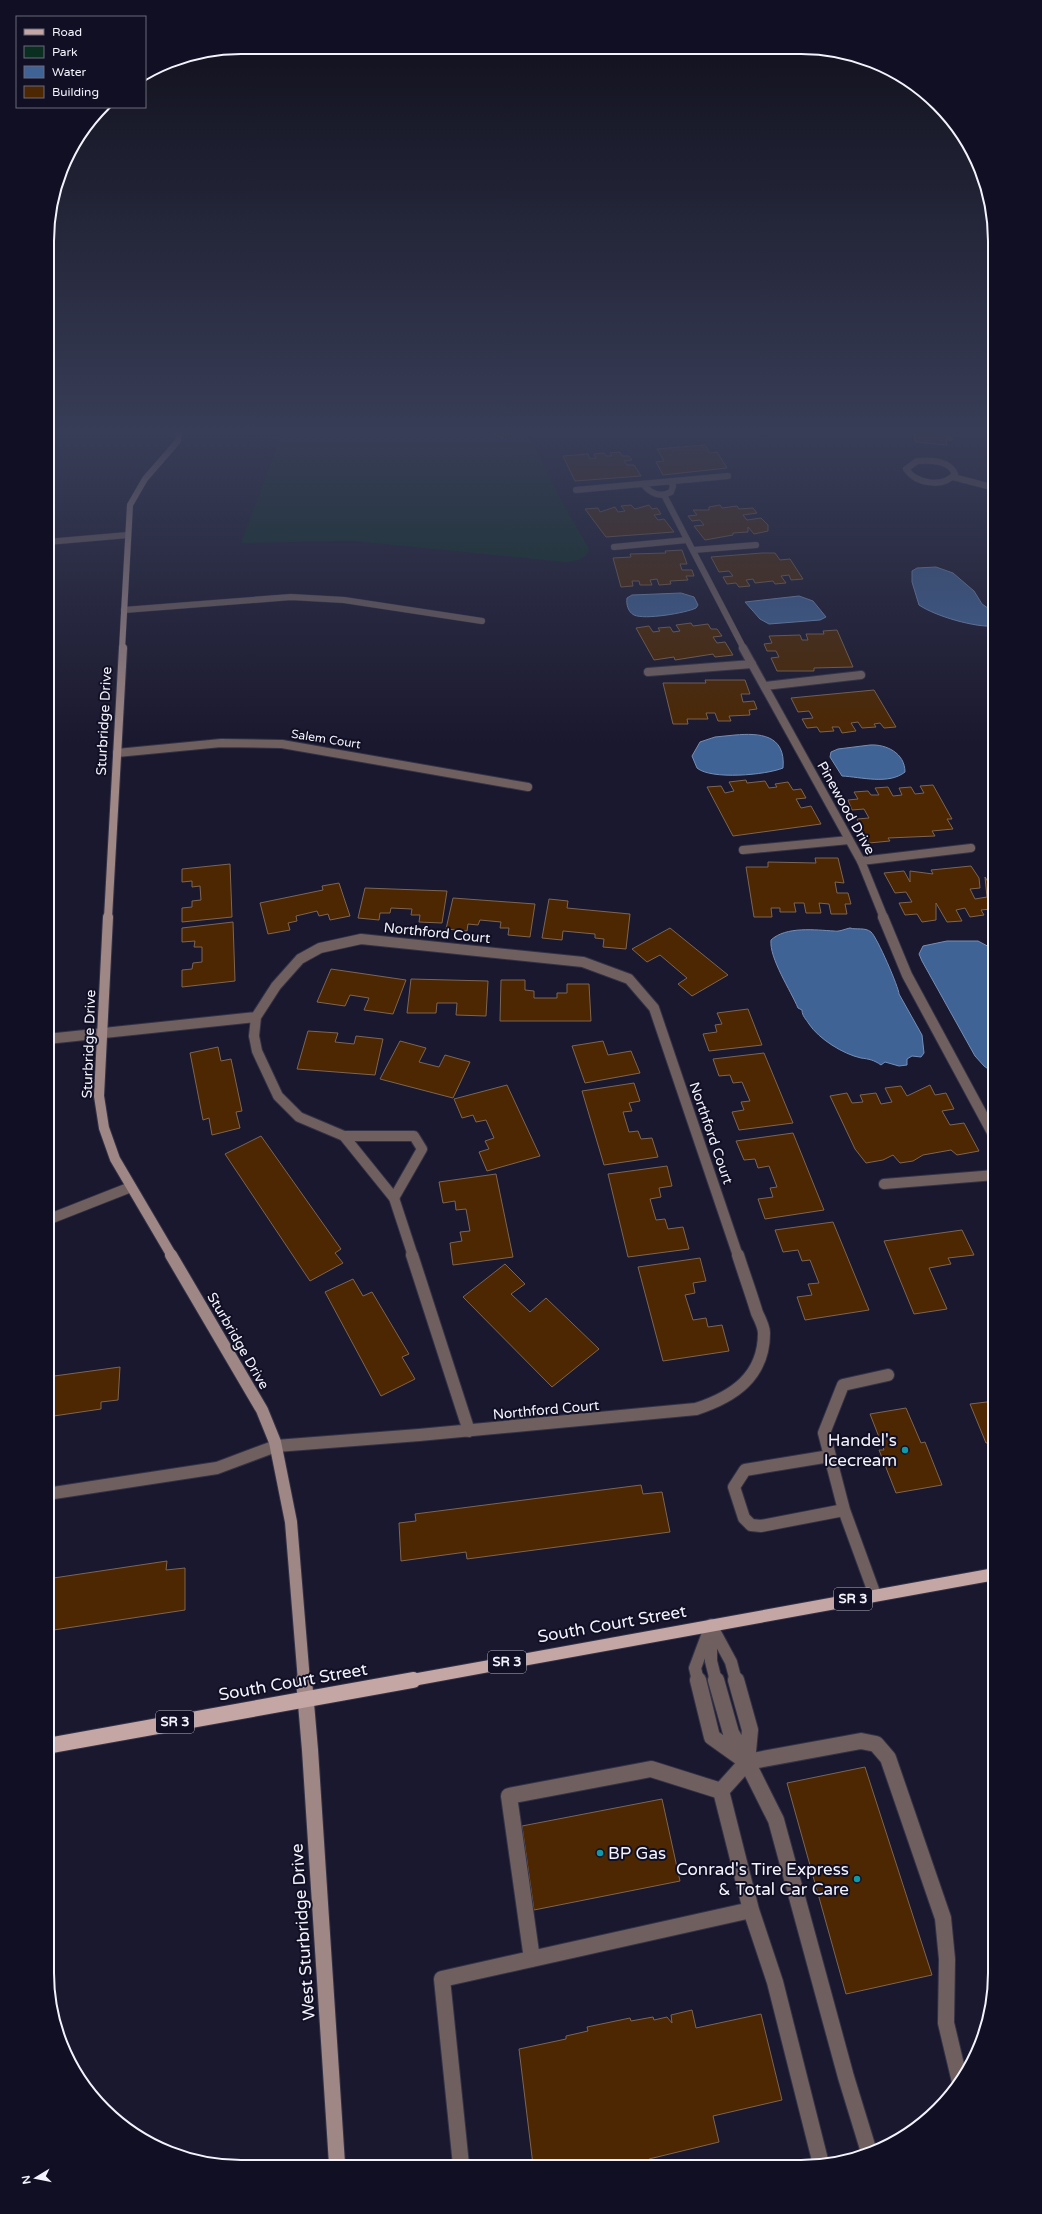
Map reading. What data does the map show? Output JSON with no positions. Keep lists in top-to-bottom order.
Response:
{
  "streets": {
    "main road": ["SR 3", "South Court Street"],
    "street": [
      "Sturbridge Drive",
      "Salem Court",
      "Pinewood Drive",
      "Northford Court",
      "West Sturbridge Drive"
    ]
  },
  "crossings": [
    ["Sturbridge Drive", "Salem Court"],
    ["Sturbridge Drive", "Northford Court"],
    ["Sturbridge Drive", "South Court Street"],
    ["Sturbridge Drive", "West Sturbridge Drive"],
    ["South Court Street", "West Sturbridge Drive"]
  ],
  "places": ["Handel's Icecream", "BP Gas", "Conrad's Tire Express & Total Car Care"],
  "legend": [
    "Road",
    "Park",
    "Water",
    "Building"
  ],
  "north": "left"
}
